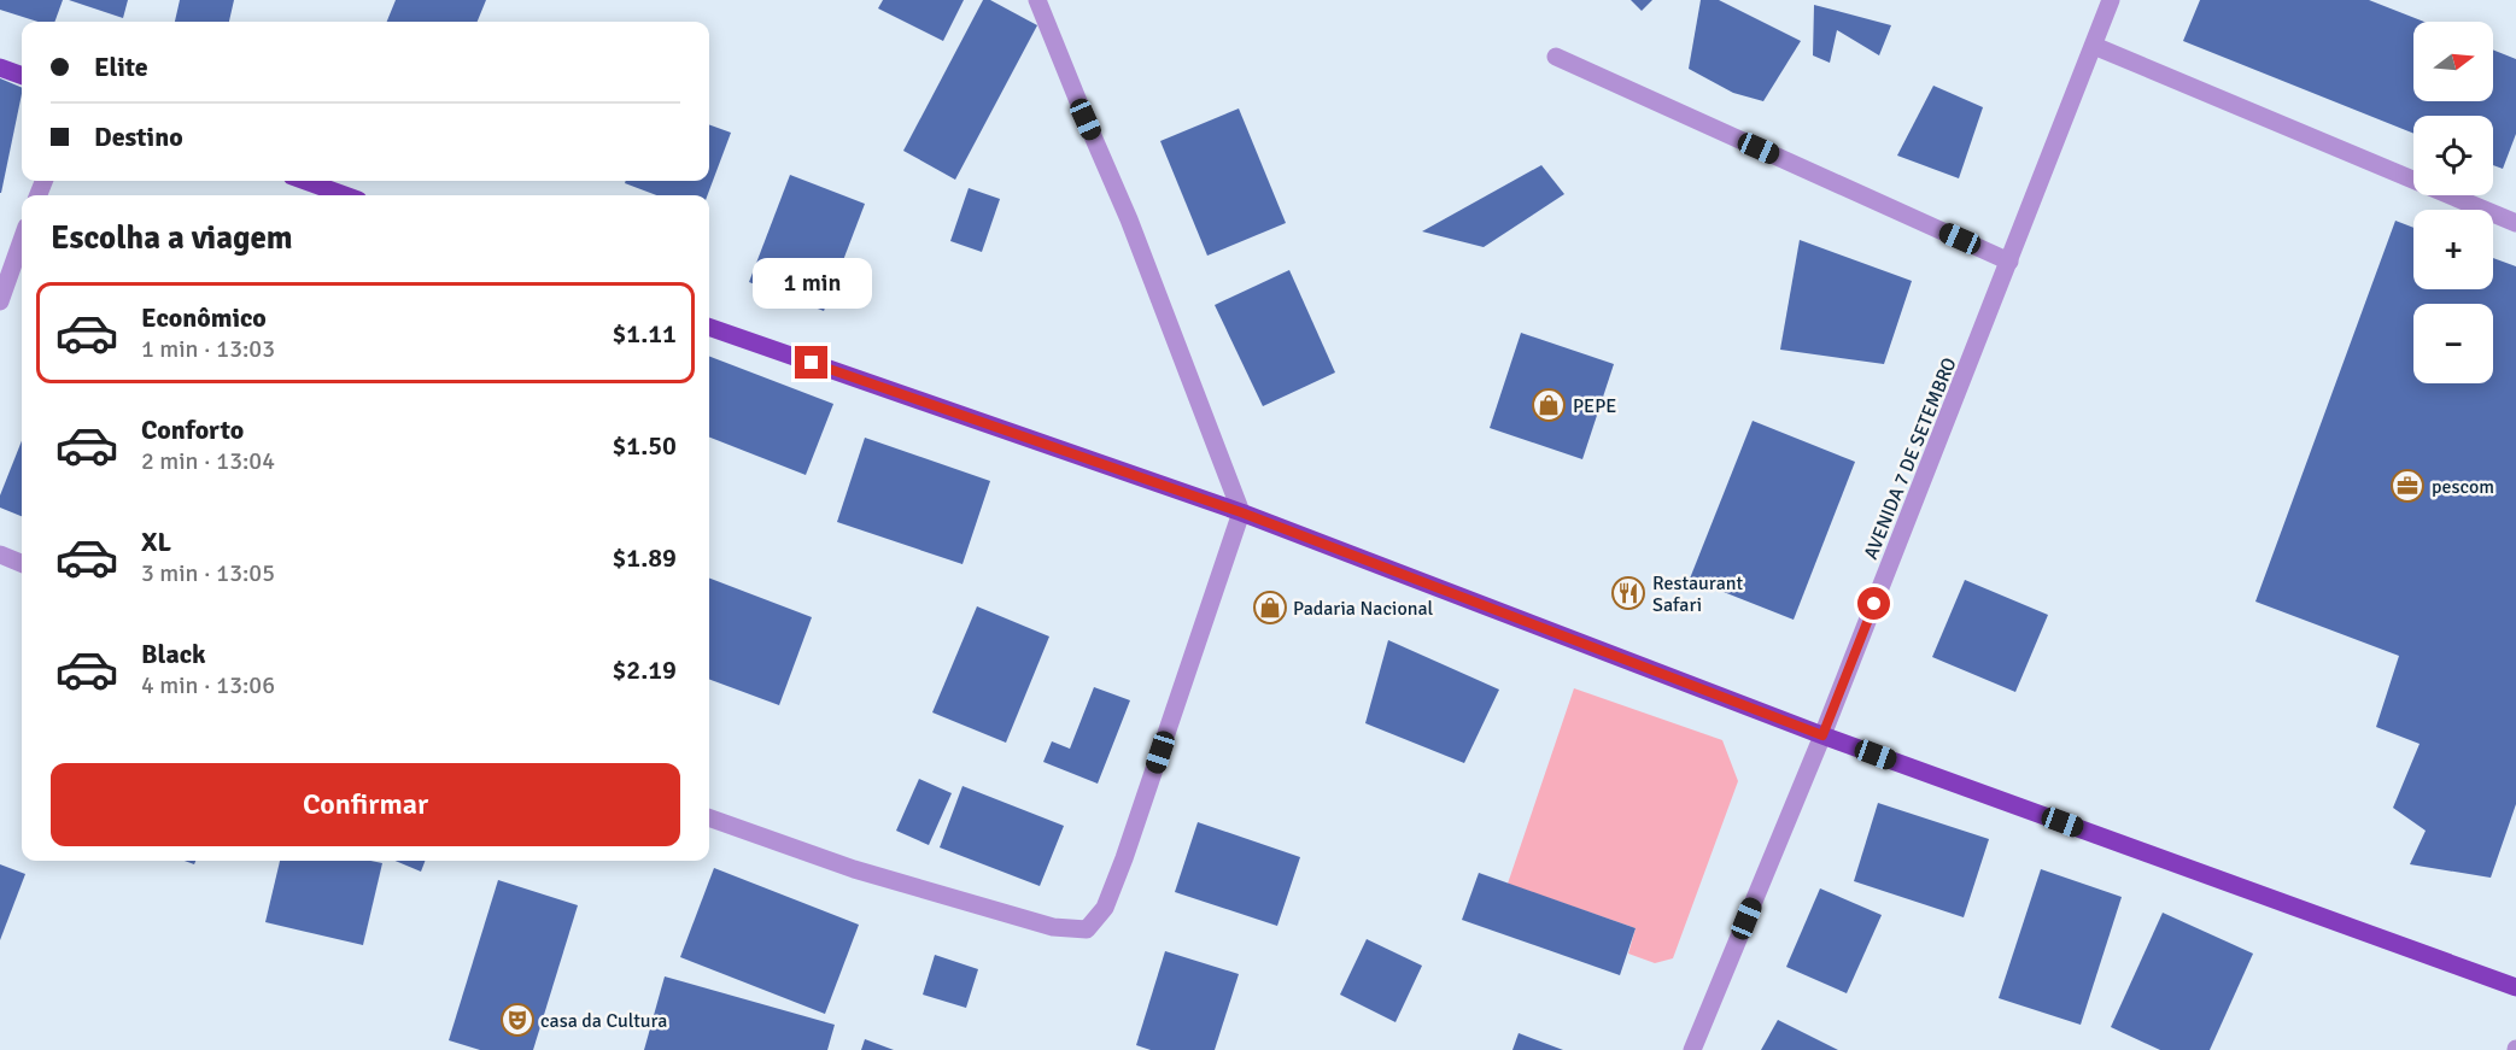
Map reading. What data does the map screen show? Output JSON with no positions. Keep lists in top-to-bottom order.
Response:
{
  "streets": {
    "street": ["AVENIDA 7 DE SETEMBRO"]
  },
  "places": {
    "shop": ["PEPE", "Padaria Nacional"],
    "office": ["pescom"],
    "restaurant": ["Restaurant Safari"],
    "theatre": ["casa da Cultura"]
  },
  "north": "right",
  "page": {
    "map_buttons": ["+", "−"],
    "banner": ["Elite", "Destino"],
    "heading": "Escolha a viagem",
    "bubble": "1 min",
    "list": [
      {
        "name": "Econômico",
        "note": "1 min · 13:03",
        "value": "$1.11"
      },
      {
        "name": "Conforto",
        "note": "2 min · 13:04",
        "value": "$1.50"
      },
      {
        "name": "XL",
        "note": "3 min · 13:05",
        "value": "$1.89"
      },
      {
        "name": "Black",
        "note": "4 min · 13:06",
        "value": "$2.19"
      }
    ],
    "buttons": "Confirmar"
  }
}
